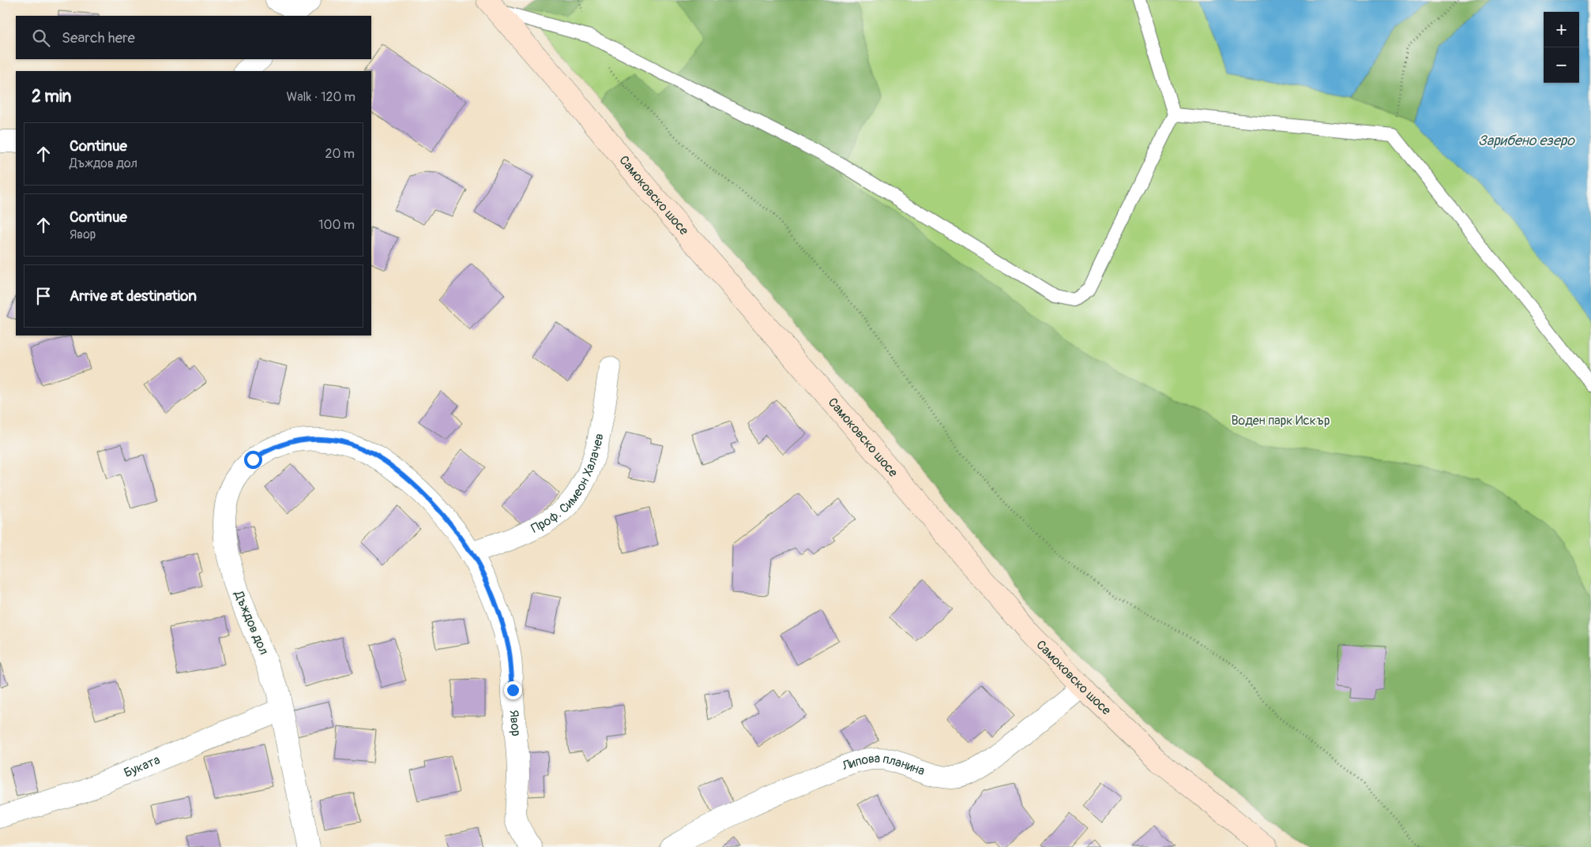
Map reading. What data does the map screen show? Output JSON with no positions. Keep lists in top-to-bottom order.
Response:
{
  "streets": {
    "main road": ["Самоковско шосе"],
    "street": [
      "Проф. Симеон Халачев",
      "Дъждов дол",
      "Явор",
      "Буката",
      "Липова планина"
    ]
  },
  "crossings": [
    ["Самоковско шосе", "Липова планина"],
    ["Проф. Симеон Халачев", "Явор"],
    ["Дъждов дол", "Явор"],
    ["Дъждов дол", "Буката"]
  ],
  "water": ["Зарибено езеро"],
  "parks": ["Воден парк Искър"],
  "page": {
    "map_buttons": ["+", "−"],
    "search": "Search here",
    "heading": ["2 min", "Walk · 120 m"],
    "list": [
      ["Continue", "Дъждов дол", "20 m"],
      ["Continue", "Явор", "100 m"],
      "Arrive at destination"
    ]
  }
}
